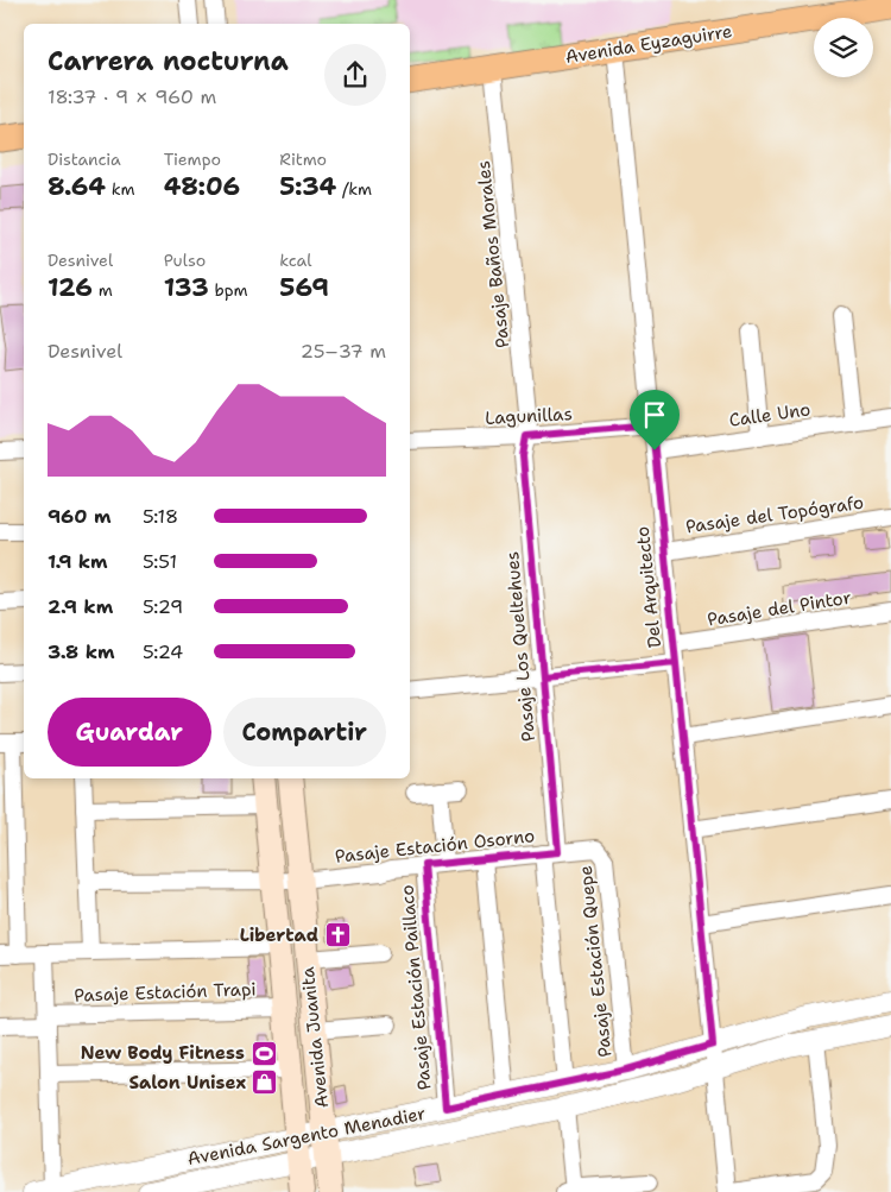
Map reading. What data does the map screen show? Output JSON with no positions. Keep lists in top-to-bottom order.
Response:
{
  "streets": {
    "main road": ["Avenida Eyzaguirre", "Avenida Juanita"],
    "street": [
      "Pasaje Baños Morales",
      "Calle Uno",
      "Lagunillas",
      "Pasaje del Topógrafo",
      "Del Arquitecto",
      "Pasaje del Pintor",
      "Pasaje Los Queltehues",
      "Pasaje Estación Osorno",
      "Pasaje Estación Quepe",
      "Pasaje Estación Paillaco",
      "Pasaje Estación Trapi",
      "Avenida Sargento Menadier"
    ]
  },
  "crossings": [
    ["Avenida Eyzaguirre", "Pasaje Baños Morales"],
    ["Avenida Eyzaguirre", "Del Arquitecto"],
    ["Pasaje Baños Morales", "Lagunillas"],
    ["Pasaje Baños Morales", "Pasaje Los Queltehues"],
    ["Calle Uno", "Del Arquitecto"],
    ["Lagunillas", "Del Arquitecto"],
    ["Lagunillas", "Pasaje Los Queltehues"],
    ["Pasaje del Topógrafo", "Del Arquitecto"],
    ["Del Arquitecto", "Pasaje del Pintor"],
    ["Del Arquitecto", "Avenida Sargento Menadier"],
    ["Pasaje Los Queltehues", "Pasaje Estación Osorno"],
    ["Pasaje Los Queltehues", "Avenida Sargento Menadier"],
    ["Pasaje Estación Osorno", "Pasaje Estación Quepe"],
    ["Pasaje Estación Osorno", "Pasaje Estación Paillaco"],
    ["Pasaje Estación Osorno", "Avenida Juanita"],
    ["Pasaje Estación Quepe", "Avenida Sargento Menadier"],
    ["Pasaje Estación Paillaco", "Avenida Sargento Menadier"],
    ["Pasaje Estación Trapi", "Avenida Juanita"],
    ["Avenida Juanita", "Avenida Sargento Menadier"]
  ],
  "places": {
    "church": ["Libertad"],
    "sports": ["New Body Fitness"],
    "shop": ["Salon Unisex"]
  },
  "page": {
    "heading": ["Carrera nocturna", "18:37 · 9 × 960 m"],
    "stats": [
      ["Distancia", "8.64 km"],
      ["Tiempo", "48:06"],
      ["Ritmo", "5:34 /km"],
      ["Desnivel", "126 m"],
      ["Pulso", "133 bpm"],
      ["kcal", "569"]
    ],
    "chart": ["Desnivel", "25–37 m"],
    "list": [
      {
        "name": "960 m",
        "note": "5:18"
      },
      {
        "name": "1.9 km",
        "note": "5:51"
      },
      {
        "name": "2.9 km",
        "note": "5:29"
      },
      {
        "name": "3.8 km",
        "note": "5:24"
      }
    ],
    "buttons": ["Guardar", "Compartir"]
  }
}
